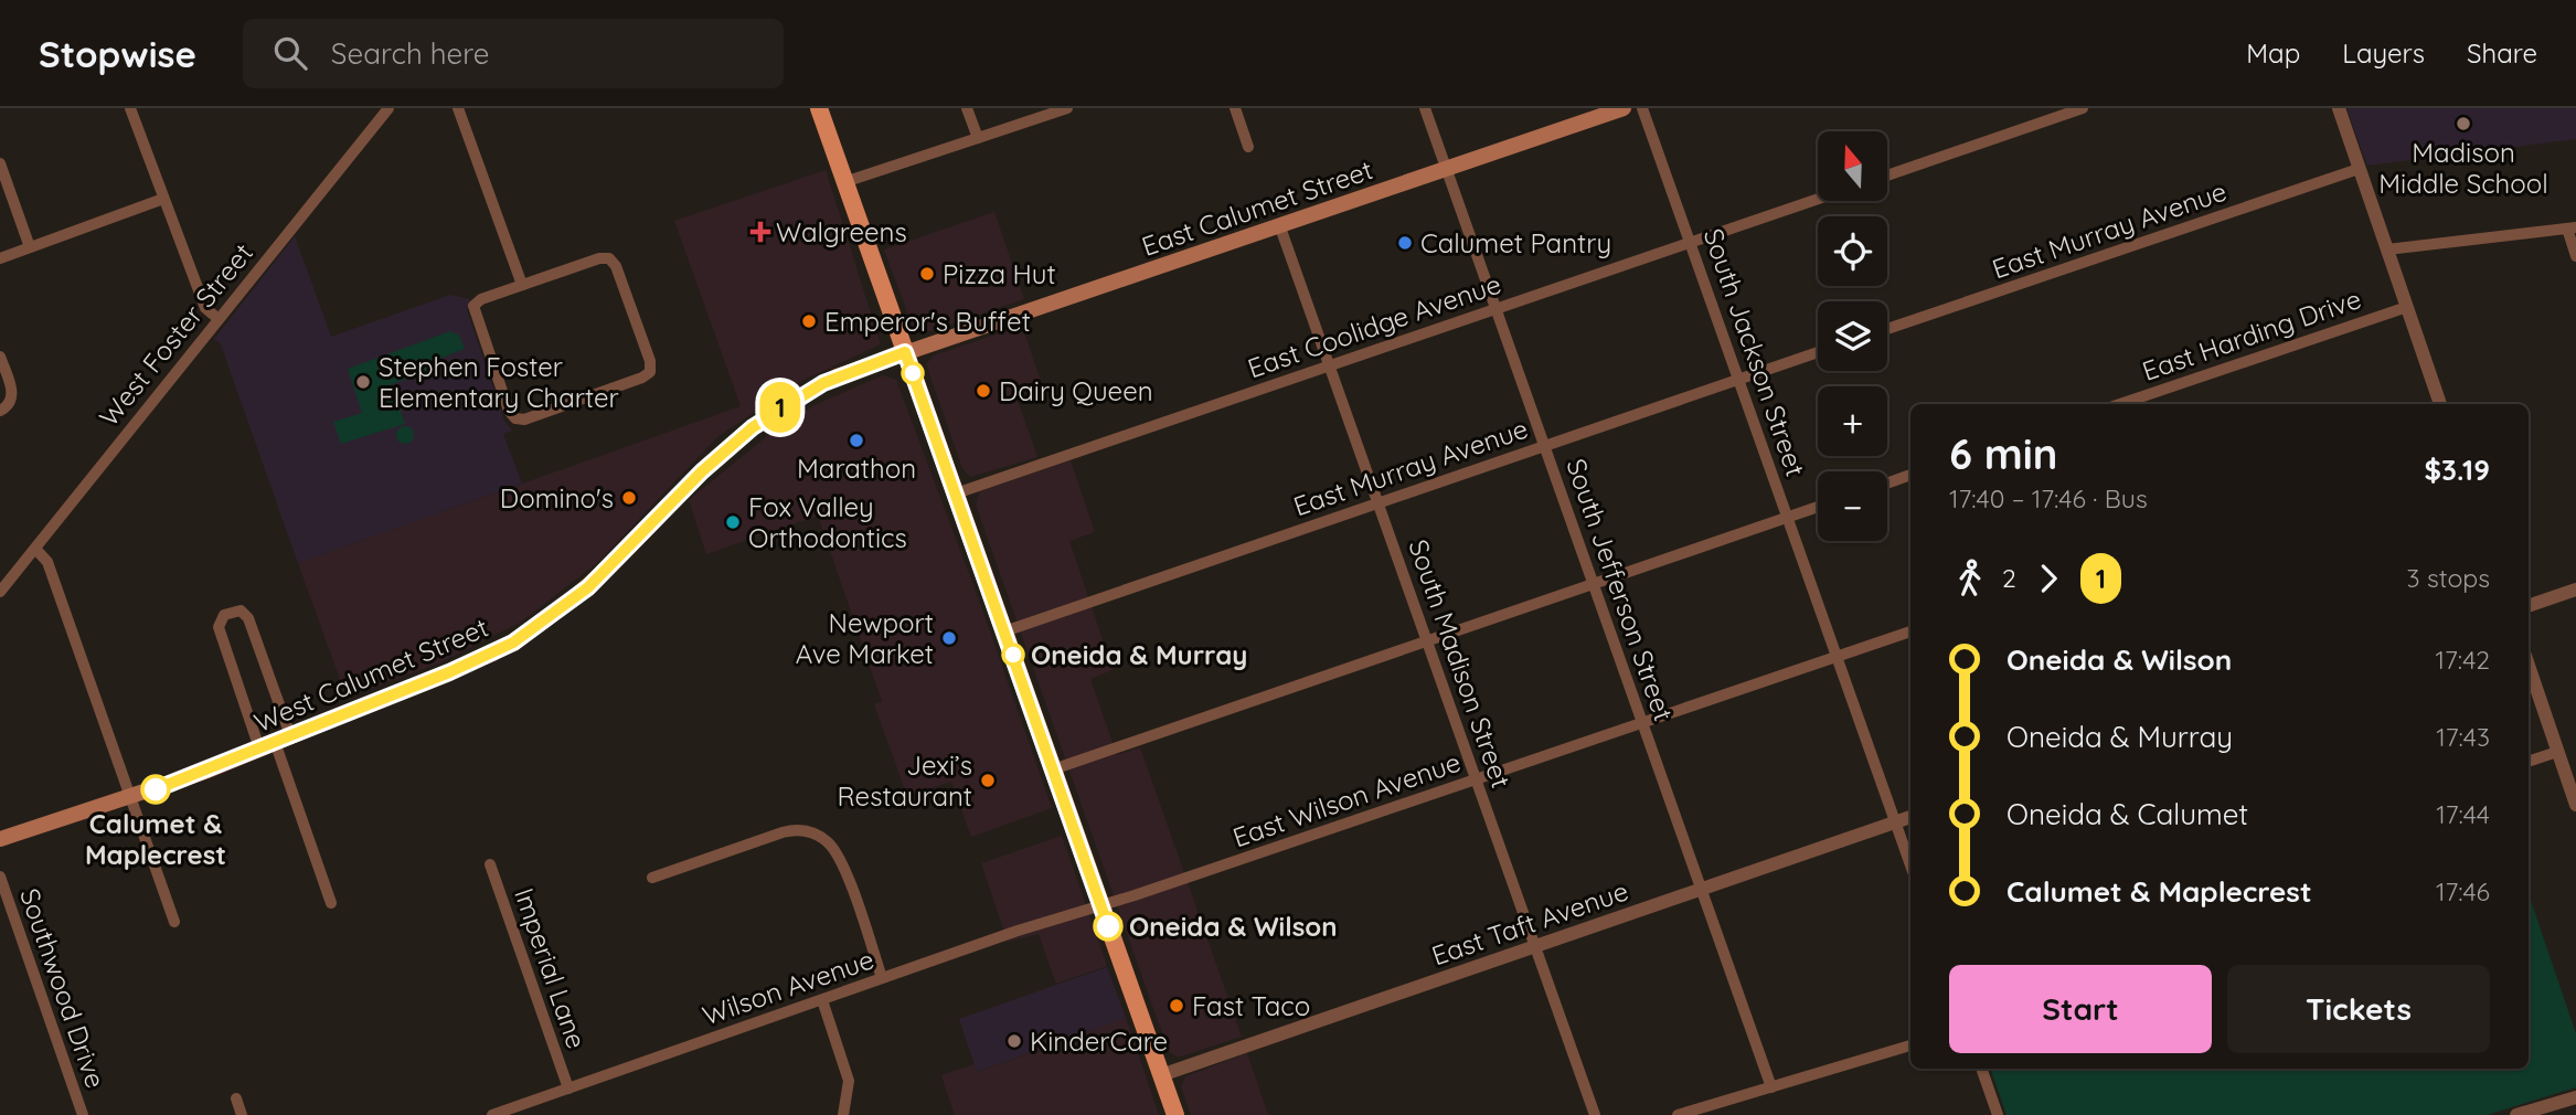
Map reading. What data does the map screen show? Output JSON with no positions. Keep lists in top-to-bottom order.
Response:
{
  "streets": {
    "main road": ["East Calumet Street", "West Calumet Street"],
    "street": [
      "East Murray Avenue",
      "East Coolidge Avenue",
      "West Foster Street",
      "East Harding Drive",
      "South Jackson Street",
      "South Jefferson Street",
      "South Madison Street",
      "East Wilson Avenue",
      "East Taft Avenue",
      "Imperial Lane",
      "Wilson Avenue",
      "Southwood Drive"
    ]
  },
  "crossings": [
    ["East Calumet Street", "South Jefferson Street"],
    ["East Calumet Street", "South Madison Street"],
    ["East Murray Avenue", "South Jackson Street"],
    ["East Murray Avenue", "South Jefferson Street"],
    ["East Murray Avenue", "South Madison Street"],
    ["East Coolidge Avenue", "South Jackson Street"],
    ["East Coolidge Avenue", "South Jefferson Street"],
    ["East Coolidge Avenue", "South Madison Street"],
    ["South Jackson Street", "East Wilson Avenue"],
    ["South Jackson Street", "East Taft Avenue"],
    ["South Jefferson Street", "East Wilson Avenue"],
    ["South Jefferson Street", "East Taft Avenue"],
    ["South Madison Street", "East Wilson Avenue"],
    ["South Madison Street", "East Taft Avenue"],
    ["East Wilson Avenue", "Wilson Avenue"],
    ["Imperial Lane", "Wilson Avenue"]
  ],
  "places": {
    "other": [
      "Madison Middle School",
      "Calumet Pantry",
      "Pizza Hut",
      "Emperor's Buffet",
      "Stephen Foster Elementary Charter",
      "Dairy Queen",
      "Marathon",
      "Domino's",
      "Fox Valley Orthodontics",
      "Newport Ave Market",
      "Oneida & Murray",
      "Jexi’s Restaurant",
      "Calumet & Maplecrest",
      "Oneida & Wilson",
      "Fast Taco",
      "KinderCare"
    ],
    "health": ["Walgreens"]
  },
  "lines": ["bus line 1"],
  "north": "top",
  "page": {
    "header": "Stopwise",
    "search": "Search here",
    "nav": ["Map", "Layers", "Share"],
    "on_map": "1",
    "map_buttons": ["+", "−"],
    "heading": ["6 min", "17:40 – 17:46 · Bus", "$3.19"],
    "legs": ["2", "1", "3 stops"],
    "list": [
      {
        "name": "Oneida & Wilson",
        "value": "17:42"
      },
      {
        "name": "Oneida & Murray",
        "value": "17:43"
      },
      {
        "name": "Oneida & Calumet",
        "value": "17:44"
      },
      {
        "name": "Calumet & Maplecrest",
        "value": "17:46"
      }
    ],
    "buttons": ["Start", "Tickets"]
  }
}
